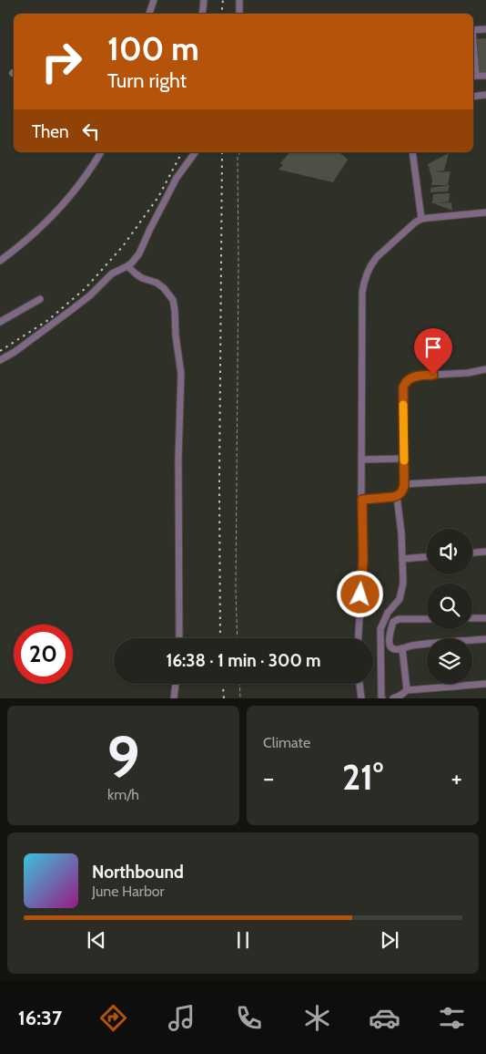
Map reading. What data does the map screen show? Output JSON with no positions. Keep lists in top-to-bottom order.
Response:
{
  "page": {
    "turn": ["100 m", "Turn right"],
    "then": "Then",
    "limit": "20",
    "trip": "16:38 · 1 min · 300 m",
    "tile": [
      ["9", "km/h"],
      "Climate"
    ],
    "heat": ["−", "21°", "+"],
    "song": ["Northbound", "June Harbor"],
    "tabs": "16:37"
  }
}
